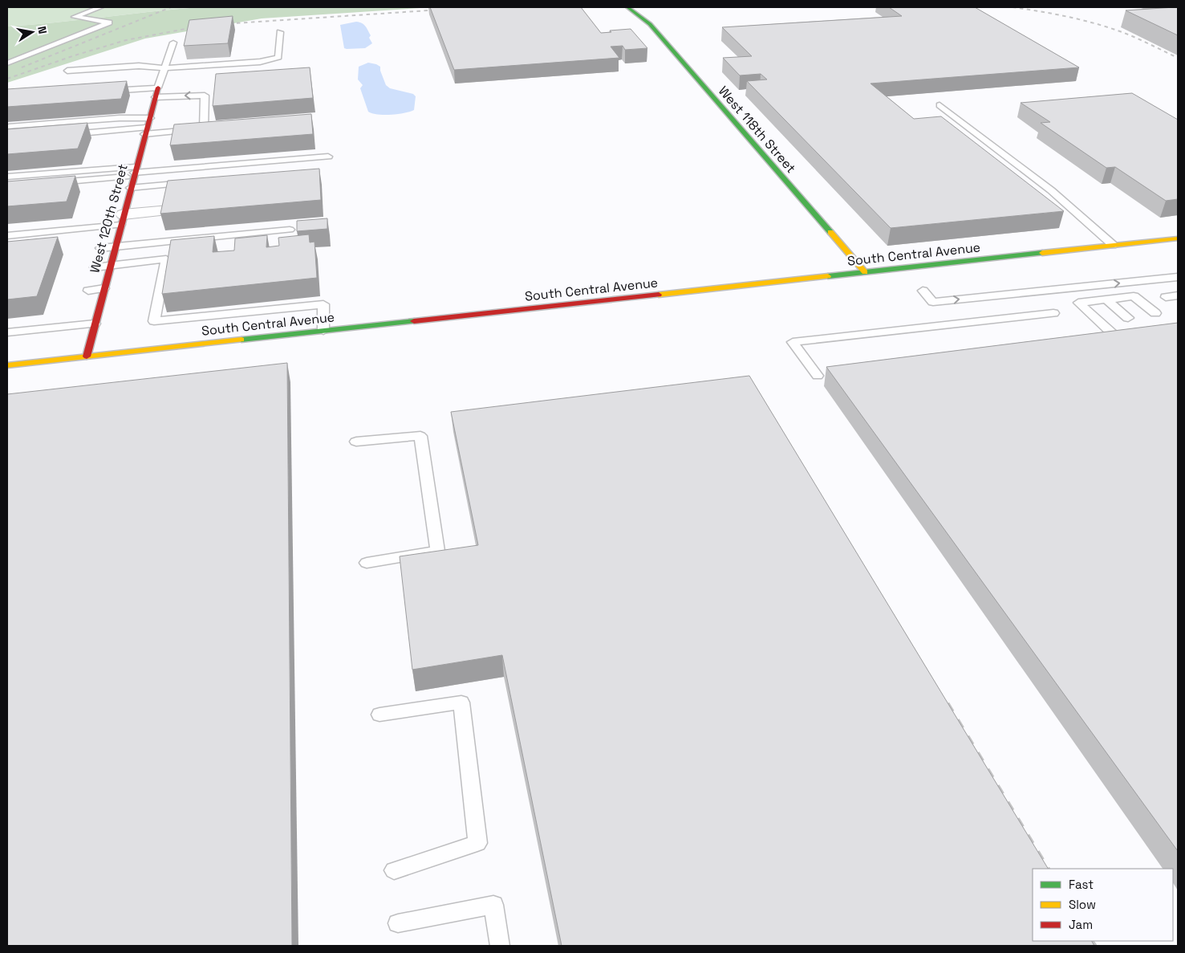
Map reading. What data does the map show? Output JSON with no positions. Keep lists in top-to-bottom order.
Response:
{
  "streets": {
    "street": ["West 118th Street", "West 120th Street", "South Central Avenue"]
  },
  "crossings": [
    ["West 118th Street", "South Central Avenue"],
    ["West 120th Street", "South Central Avenue"]
  ],
  "legend": ["Fast", "Slow", "Jam"],
  "north": "right"
}
